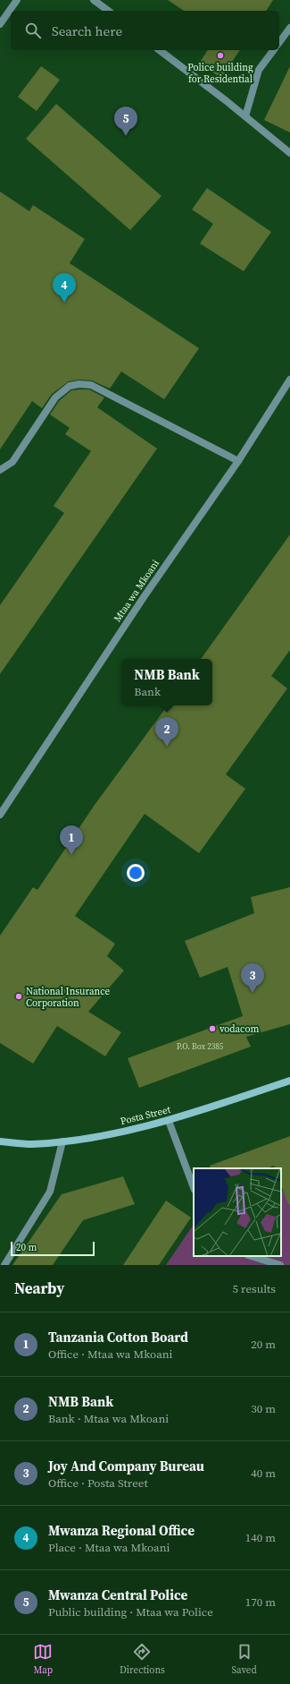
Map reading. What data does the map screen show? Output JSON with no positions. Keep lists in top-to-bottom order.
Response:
{
  "streets": {
    "main road": ["Posta Street"],
    "street": ["Mtaa wa Mkoani"]
  },
  "places": ["Police building for Residential", "National Insurance Corporation", "vodacom"],
  "house_numbers": ["P.O. Box 2385"],
  "scale_bar": "20 m",
  "page": {
    "search": "Search here",
    "pins": [
      "5",
      "4",
      "2",
      "1",
      "3"
    ],
    "popup": ["NMB Bank", "Bank"],
    "scale": "20 m",
    "heading": ["Nearby", "5 results"],
    "list": [
      {
        "mark": "1",
        "name": "Tanzania Cotton Board",
        "note": "Office · Mtaa wa Mkoani",
        "value": "20 m"
      },
      {
        "mark": "2",
        "name": "NMB Bank",
        "note": "Bank · Mtaa wa Mkoani",
        "value": "30 m"
      },
      {
        "mark": "3",
        "name": "Joy And Company Bureau",
        "note": "Office · Posta Street",
        "value": "40 m"
      },
      {
        "mark": "4",
        "name": "Mwanza Regional Office",
        "note": "Place · Mtaa wa Mkoani",
        "value": "140 m"
      },
      {
        "mark": "5",
        "name": "Mwanza Central Police",
        "note": "Public building · Mtaa wa Police",
        "value": "170 m"
      }
    ],
    "nav": ["Map", "Directions", "Saved"]
  }
}
